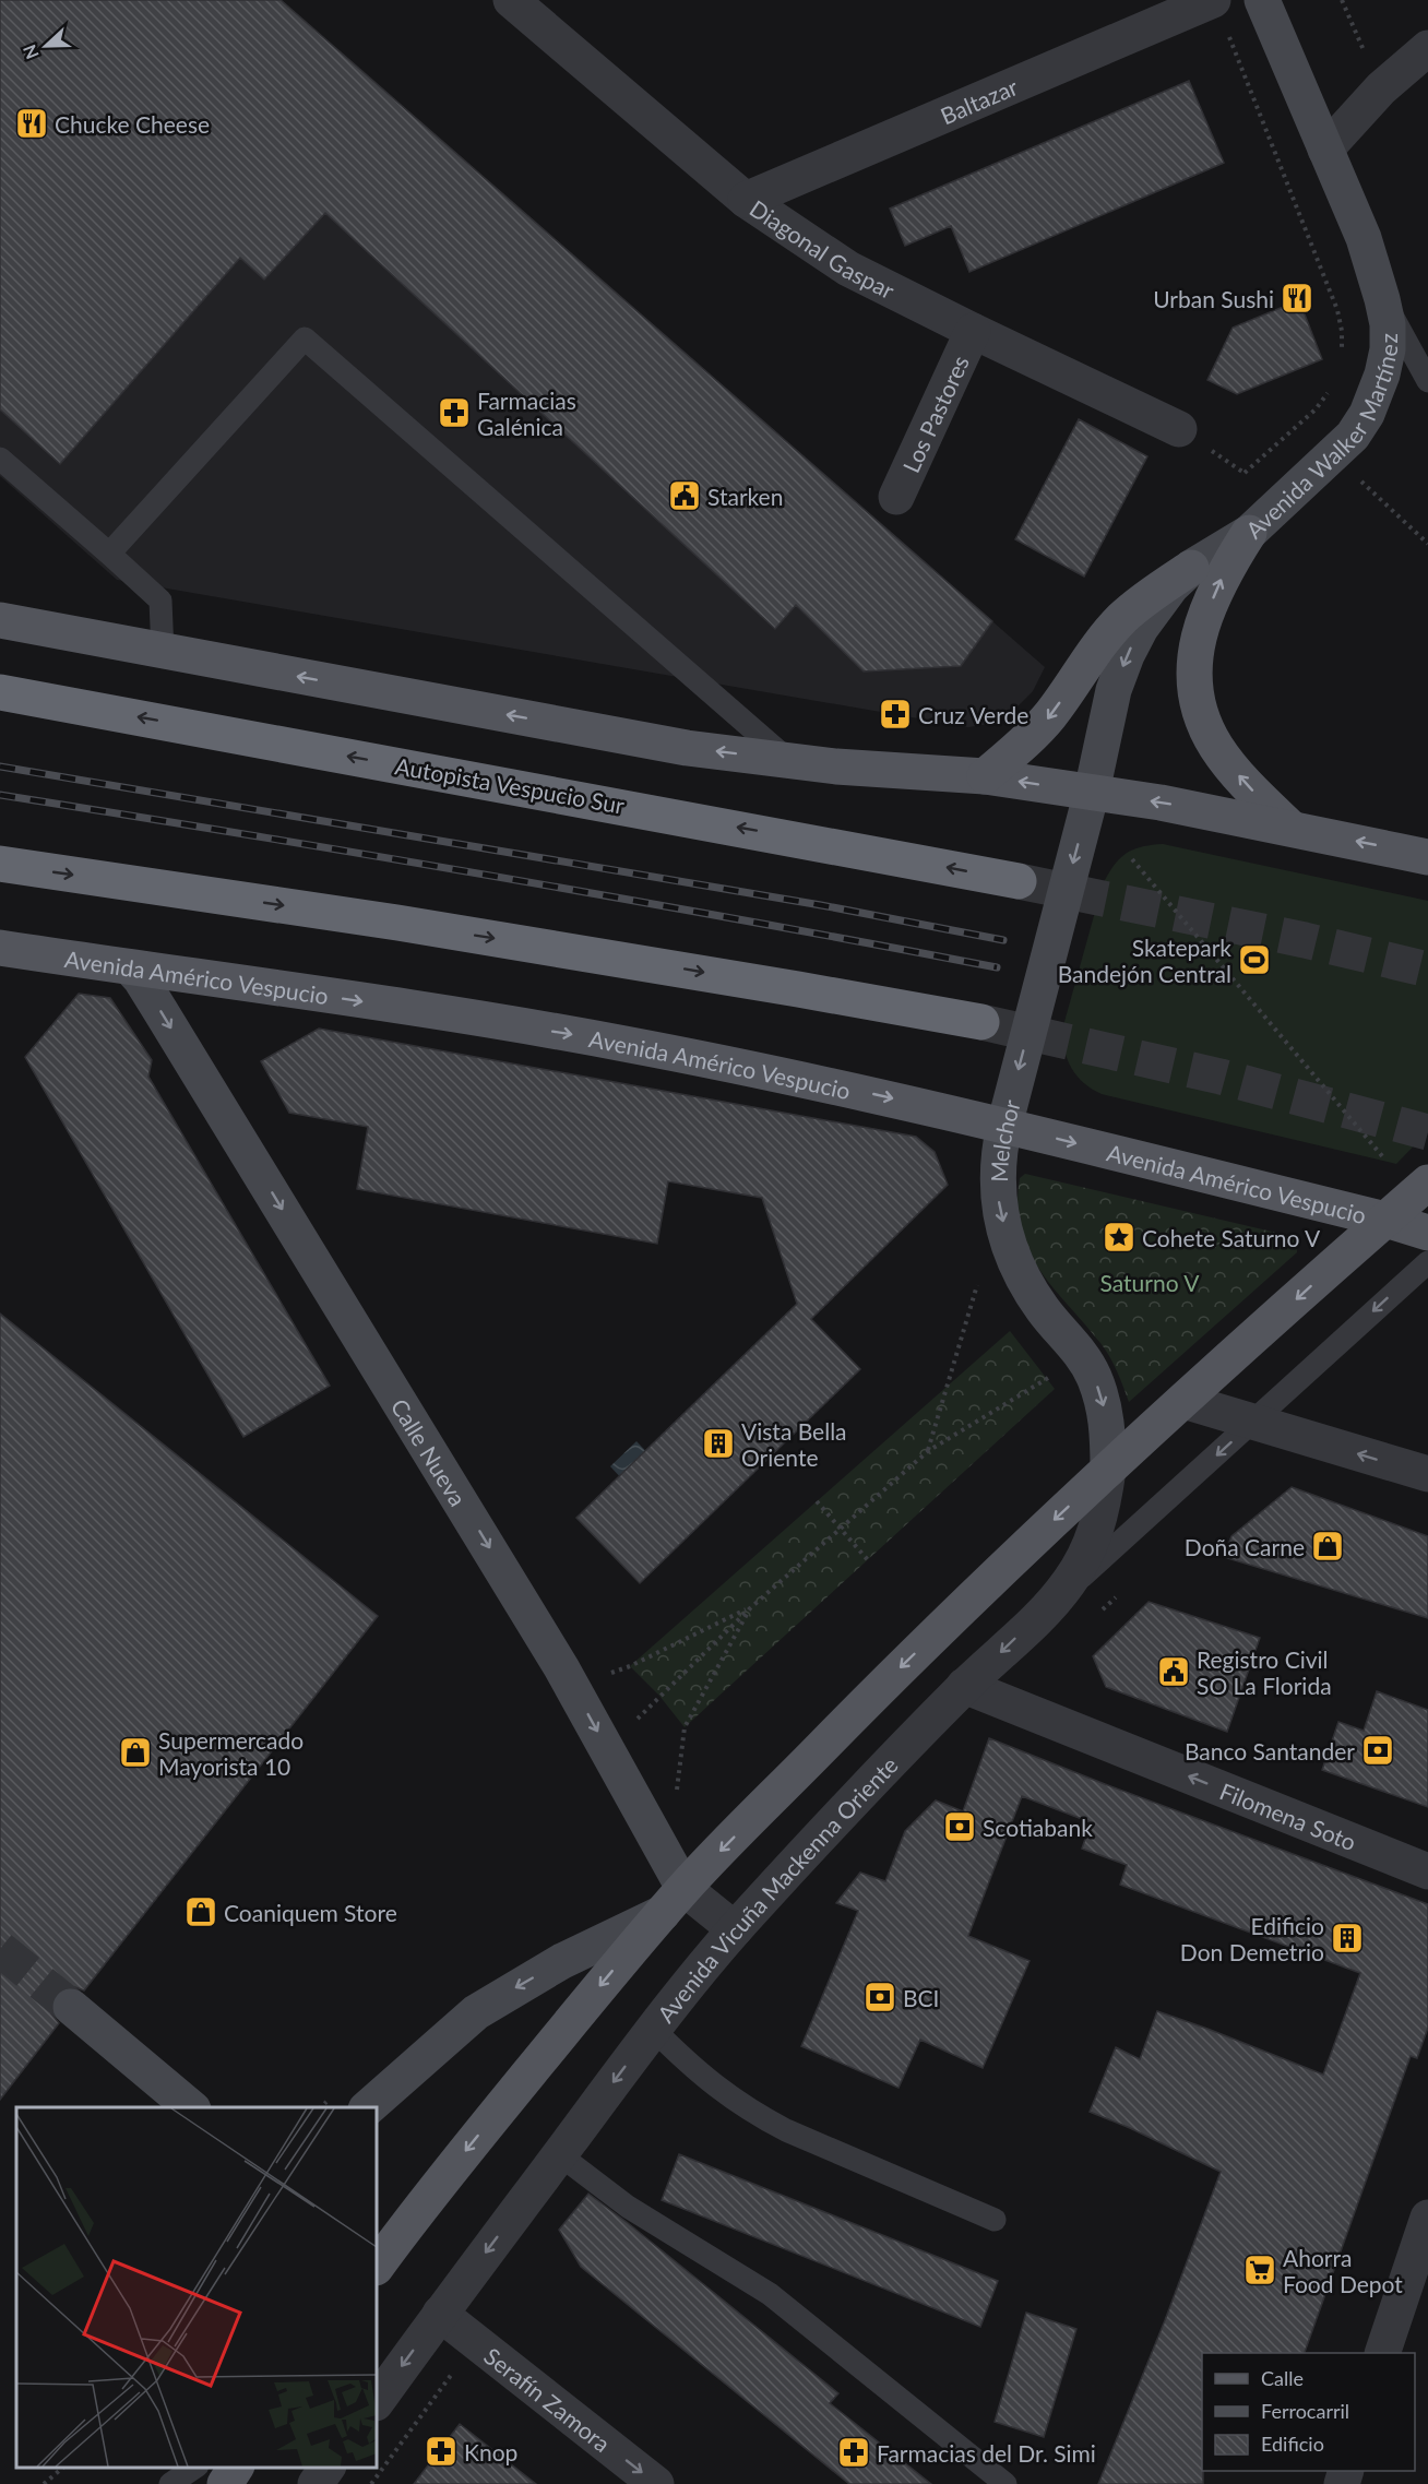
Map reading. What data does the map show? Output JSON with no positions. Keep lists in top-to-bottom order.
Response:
{
  "streets": {
    "highway": ["Autopista Vespucio Sur"],
    "main road": [
      "Avenida Walker Martínez",
      "Avenida Américo Vespucio",
      "Melchor",
      "Calle Nueva"
    ],
    "street": [
      "Baltazar",
      "Diagonal Gaspar",
      "Los Pastores",
      "Filomena Soto",
      "Avenida Vicuña Mackenna Oriente",
      "Serafín Zamora"
    ]
  },
  "crossings": [
    ["Baltazar", "Diagonal Gaspar"],
    ["Diagonal Gaspar", "Los Pastores"],
    ["Avenida Walker Martínez", "Melchor"],
    ["Avenida Américo Vespucio", "Melchor"],
    ["Avenida Américo Vespucio", "Calle Nueva"],
    ["Melchor", "Avenida Vicuña Mackenna Oriente"],
    ["Calle Nueva", "Avenida Vicuña Mackenna Oriente"],
    ["Filomena Soto", "Avenida Vicuña Mackenna Oriente"],
    ["Avenida Vicuña Mackenna Oriente", "Serafín Zamora"]
  ],
  "one_way": [
    "Melchor",
    "Calle Nueva",
    "Filomena Soto",
    "Avenida Vicuña Mackenna Oriente",
    "Serafín Zamora"
  ],
  "parks": ["Saturno V"],
  "places": {
    "restaurant": ["Chucke Cheese", "Urban Sushi"],
    "pharmacy": [
      "Farmacias Galénica",
      "Cruz Verde",
      "Knop",
      "Farmacias del Dr. Simi"
    ],
    "public building": ["Starken", "Registro Civil SO La Florida"],
    "sports": ["Skatepark Bandejón Central"],
    "place": ["Cohete Saturno V"],
    "building": ["Vista Bella Oriente", "Edificio Don Demetrio"],
    "shop": ["Doña Carne", "Supermercado Mayorista 10", "Coaniquem Store"],
    "bank": ["Banco Santander", "Scotiabank", "BCI"],
    "supermarket": ["Ahorra Food Depot"]
  },
  "legend": ["Calle", "Ferrocarril", "Edificio"],
  "north": "left"
}
